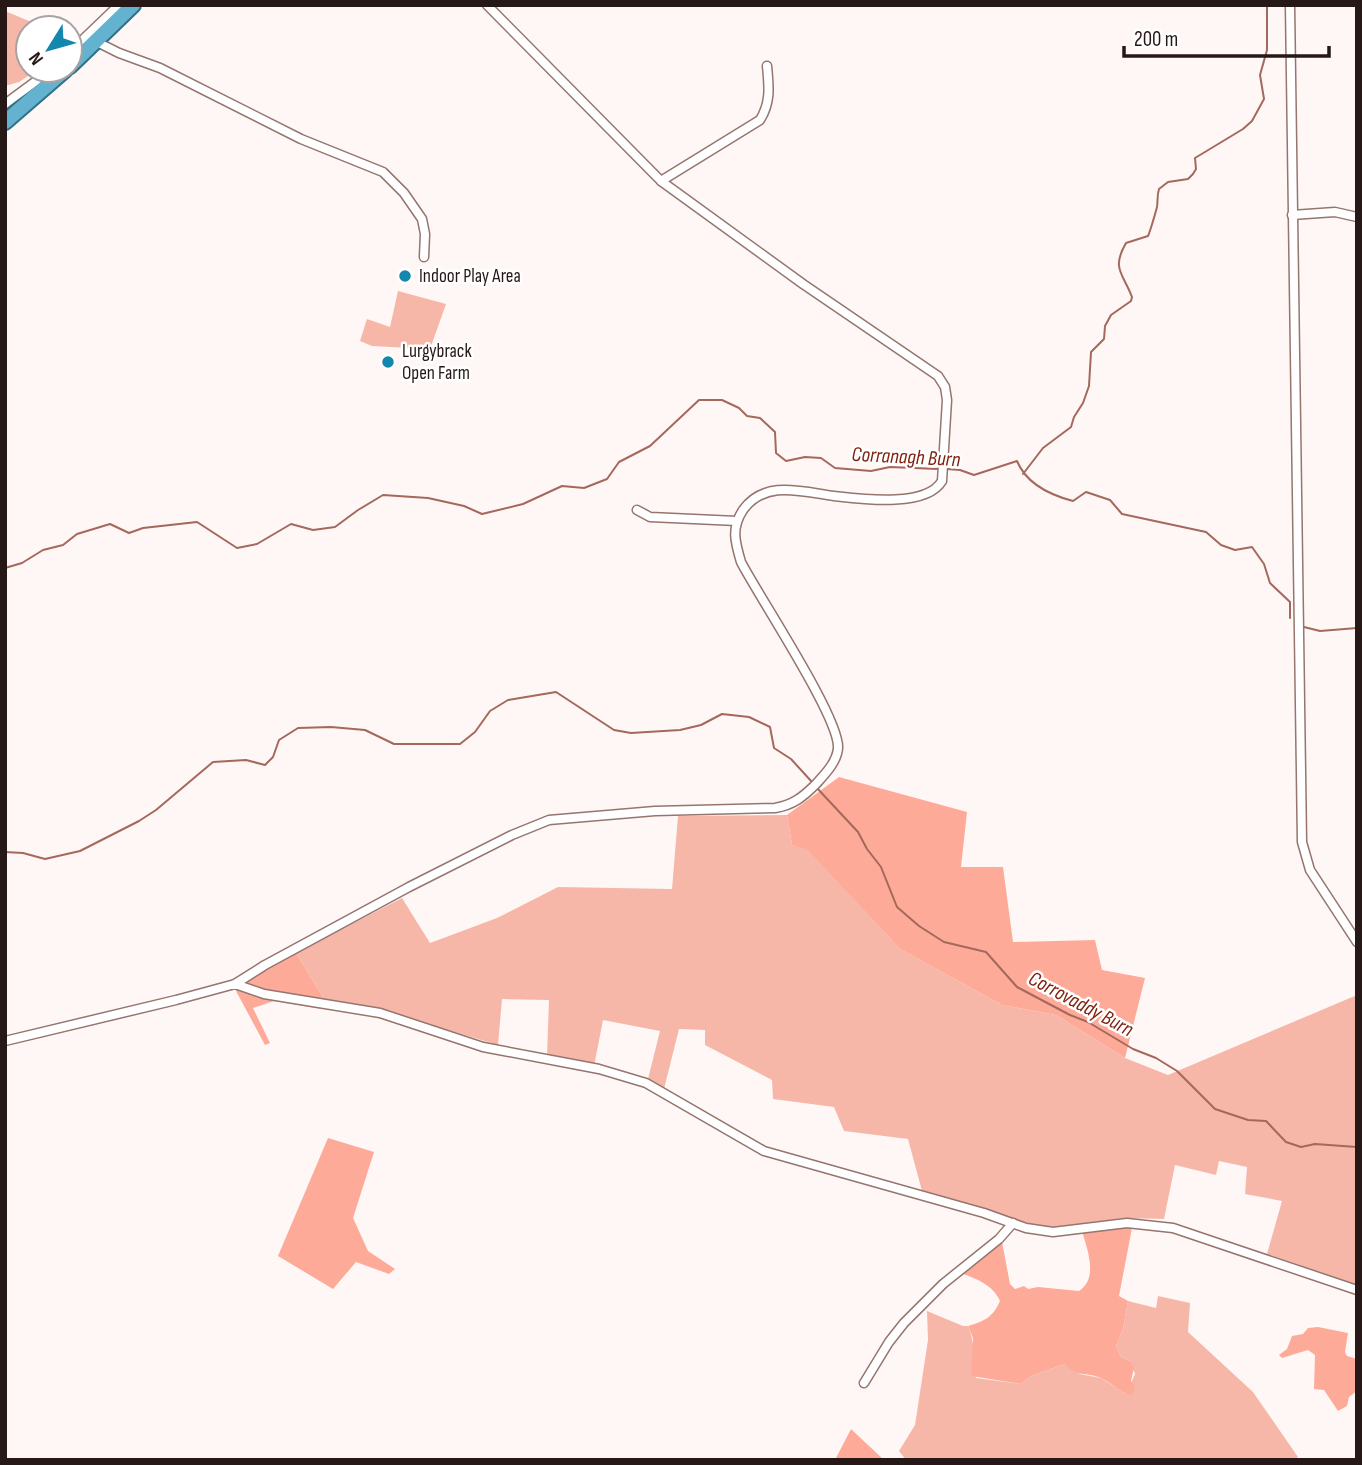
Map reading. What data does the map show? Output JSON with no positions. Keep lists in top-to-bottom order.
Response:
{
  "water": ["Corranagh Burn", "Corrovaddy Burn"],
  "places": ["Indoor Play Area", "Lurgybrack Open Farm"],
  "scale_bar": "200 m",
  "north": "bottom left"
}
